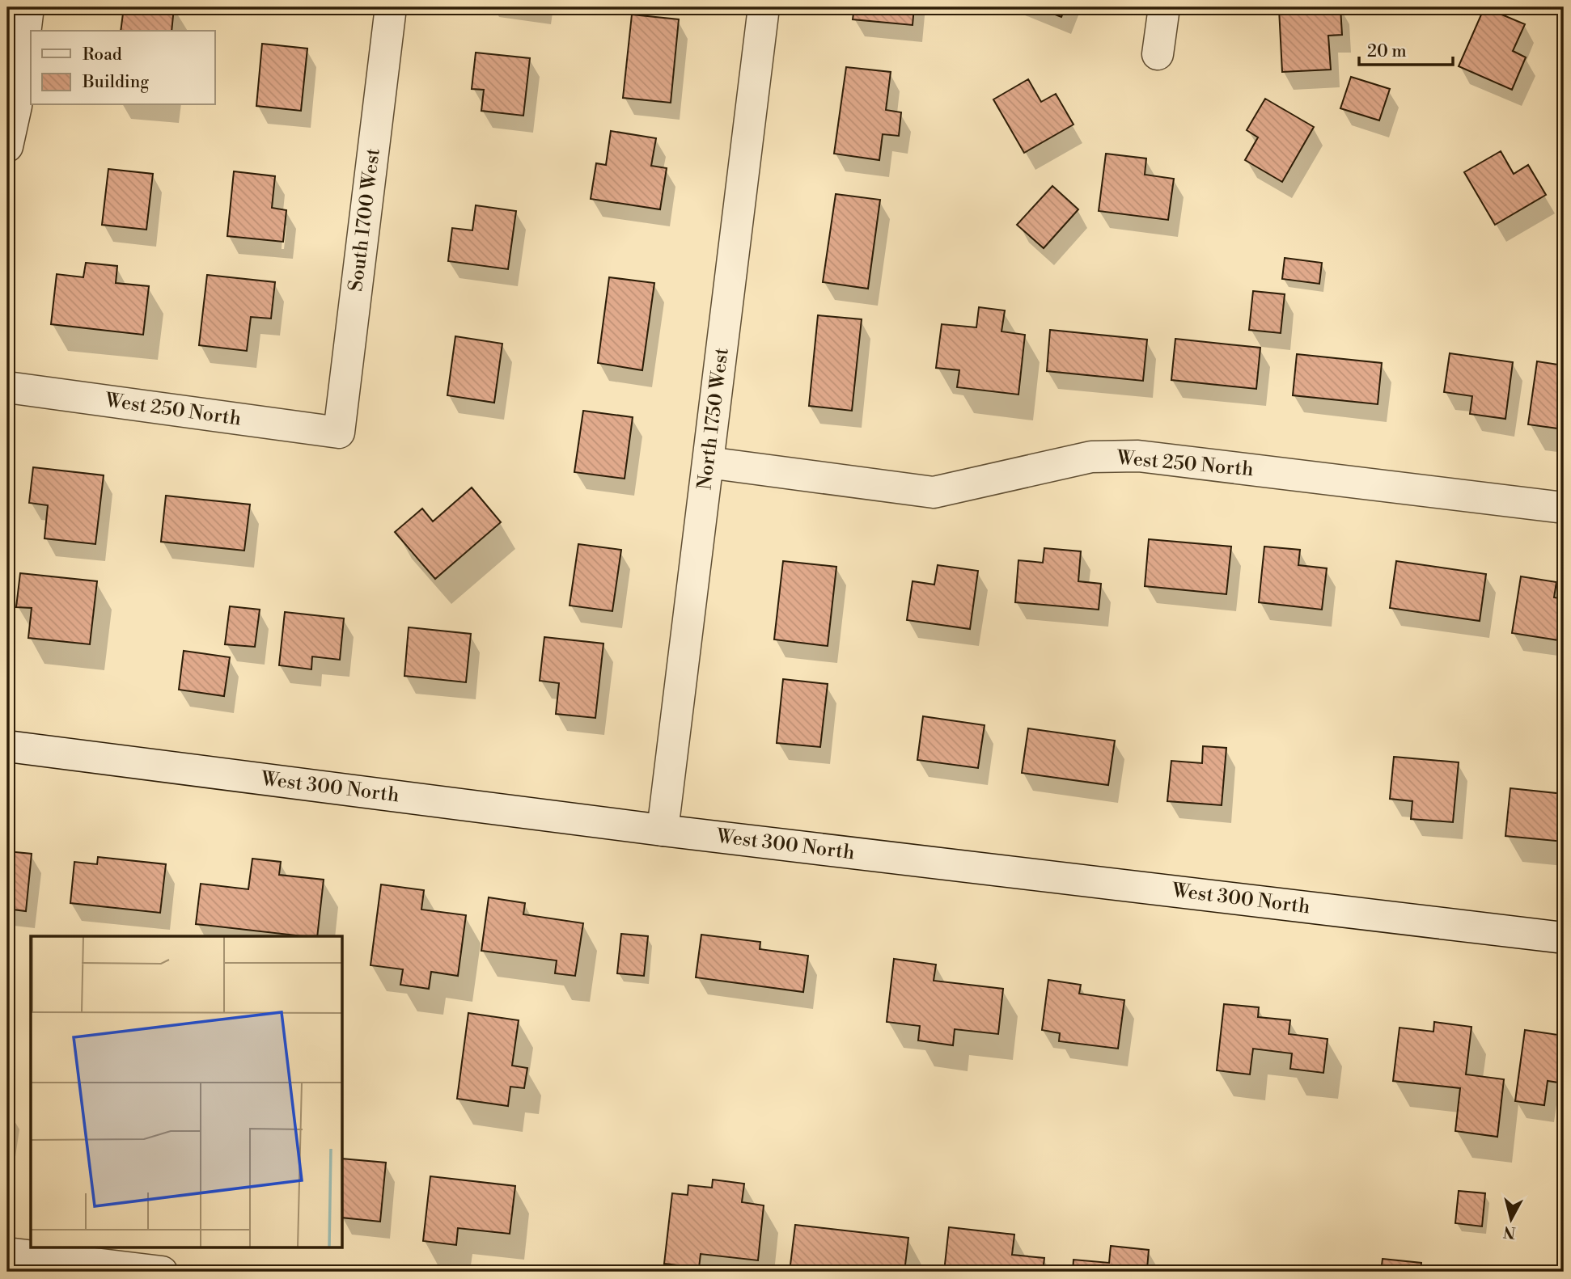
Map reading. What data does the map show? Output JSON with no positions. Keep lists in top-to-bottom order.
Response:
{
  "streets": {
    "street": [
      "South 1700 West",
      "West 250 North",
      "North 1750 West",
      "West 300 North"
    ]
  },
  "crossings": [
    ["South 1700 West", "West 250 North"],
    ["West 250 North", "North 1750 West"],
    ["North 1750 West", "West 300 North"]
  ],
  "legend": ["Road", "Building"],
  "scale_bar": "20 m",
  "north": "bottom"
}
